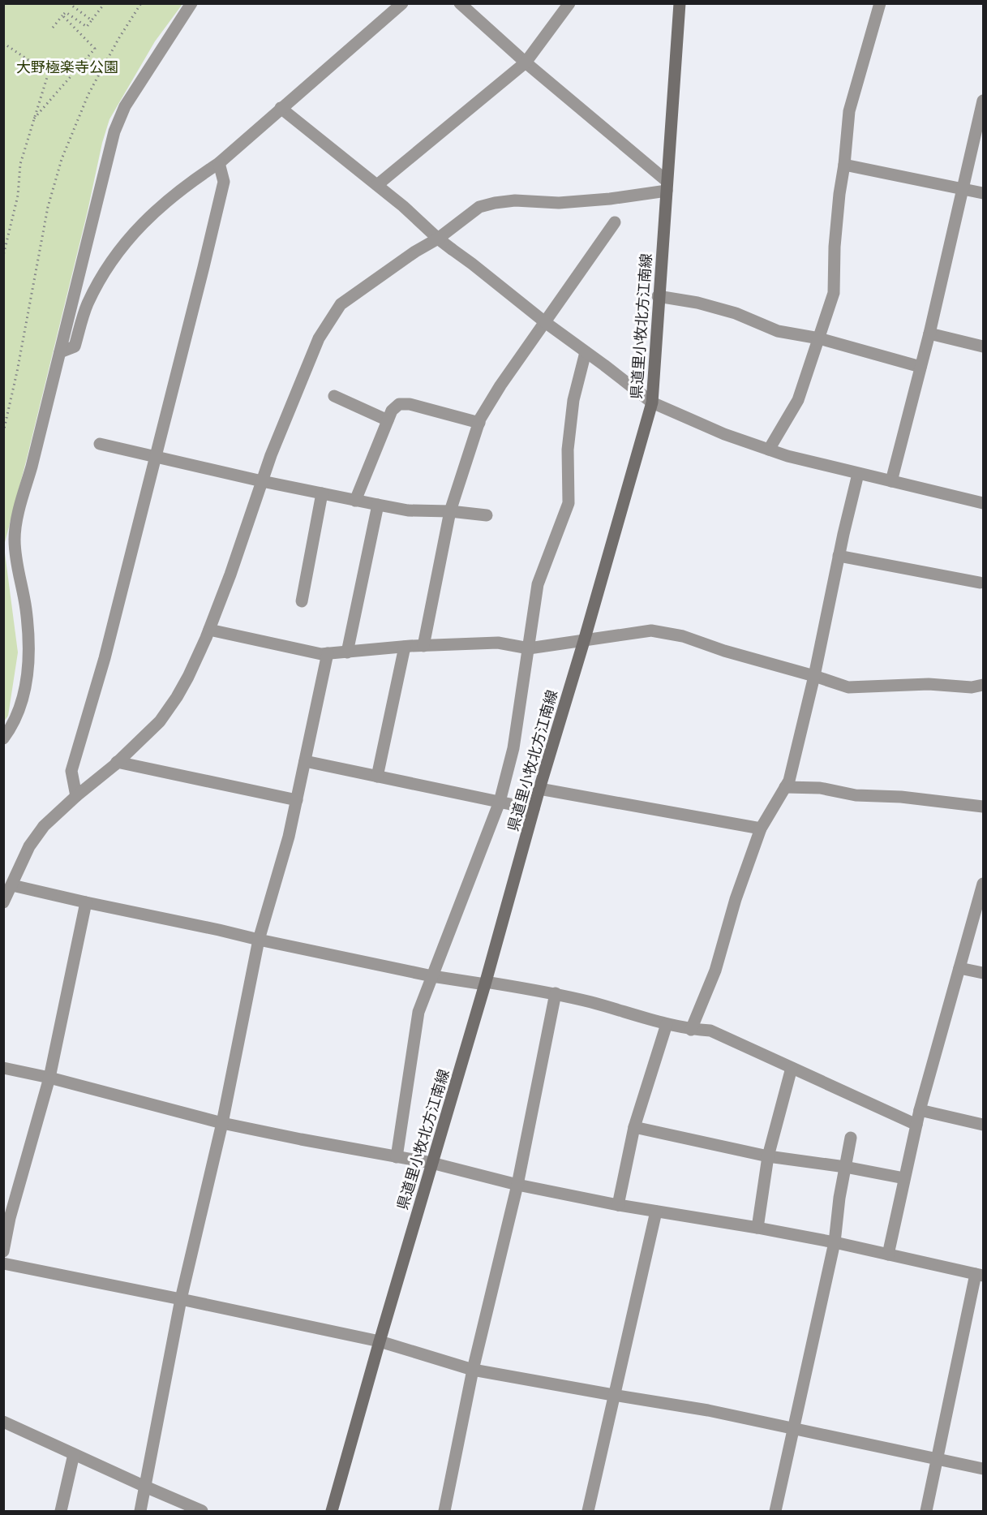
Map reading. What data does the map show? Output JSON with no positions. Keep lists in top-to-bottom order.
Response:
{
  "streets": {
    "main road": ["県道里小牧北方江南線"]
  },
  "parks": ["大野極楽寺公園"]
}
